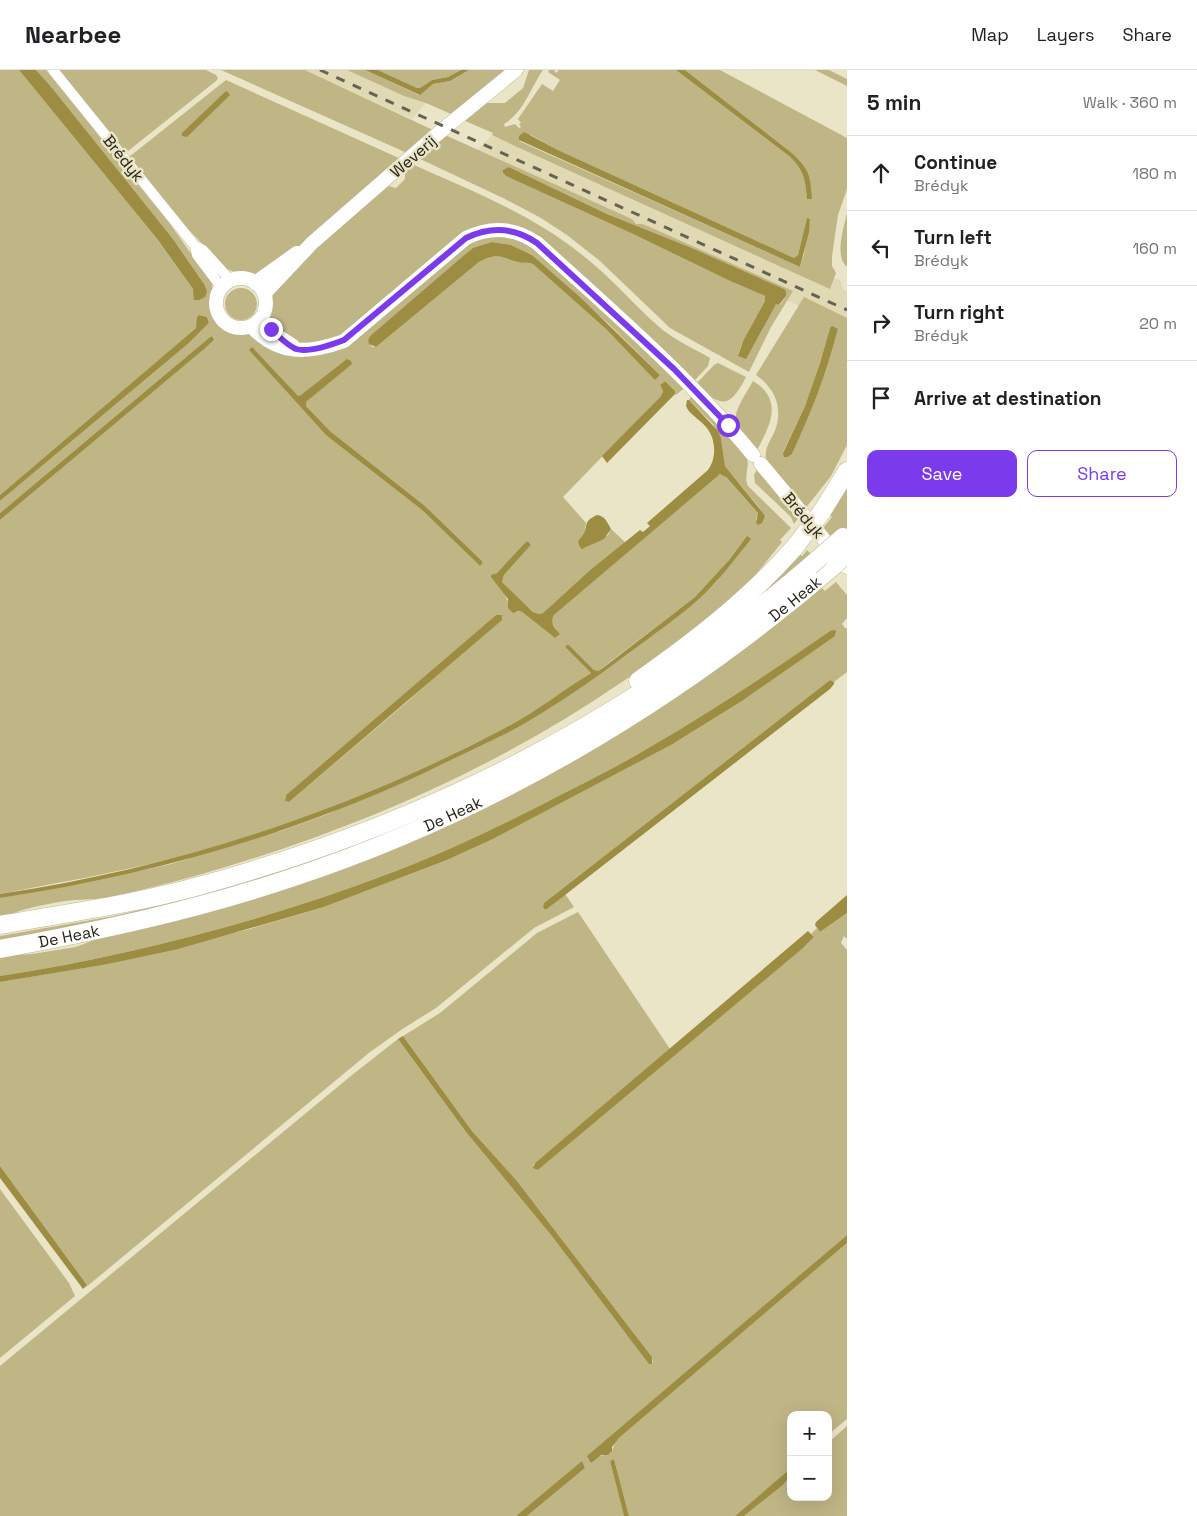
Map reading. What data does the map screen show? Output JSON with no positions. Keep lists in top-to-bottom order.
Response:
{
  "streets": {
    "highway": ["De Heak"],
    "street": ["Weverij", "Brédyk"]
  },
  "crossings": [
    ["Weverij", "Brédyk"],
    ["Brédyk", "De Heak"]
  ],
  "page": {
    "header": "Nearbee",
    "nav": ["Map", "Layers", "Share"],
    "heading": ["5 min", "Walk · 360 m"],
    "list": [
      ["Continue", "Brédyk", "180 m"],
      ["Turn left", "Brédyk", "160 m"],
      ["Turn right", "Brédyk", "20 m"],
      "Arrive at destination"
    ],
    "buttons": ["Save", "Share"],
    "map_buttons": ["+", "−"]
  }
}
